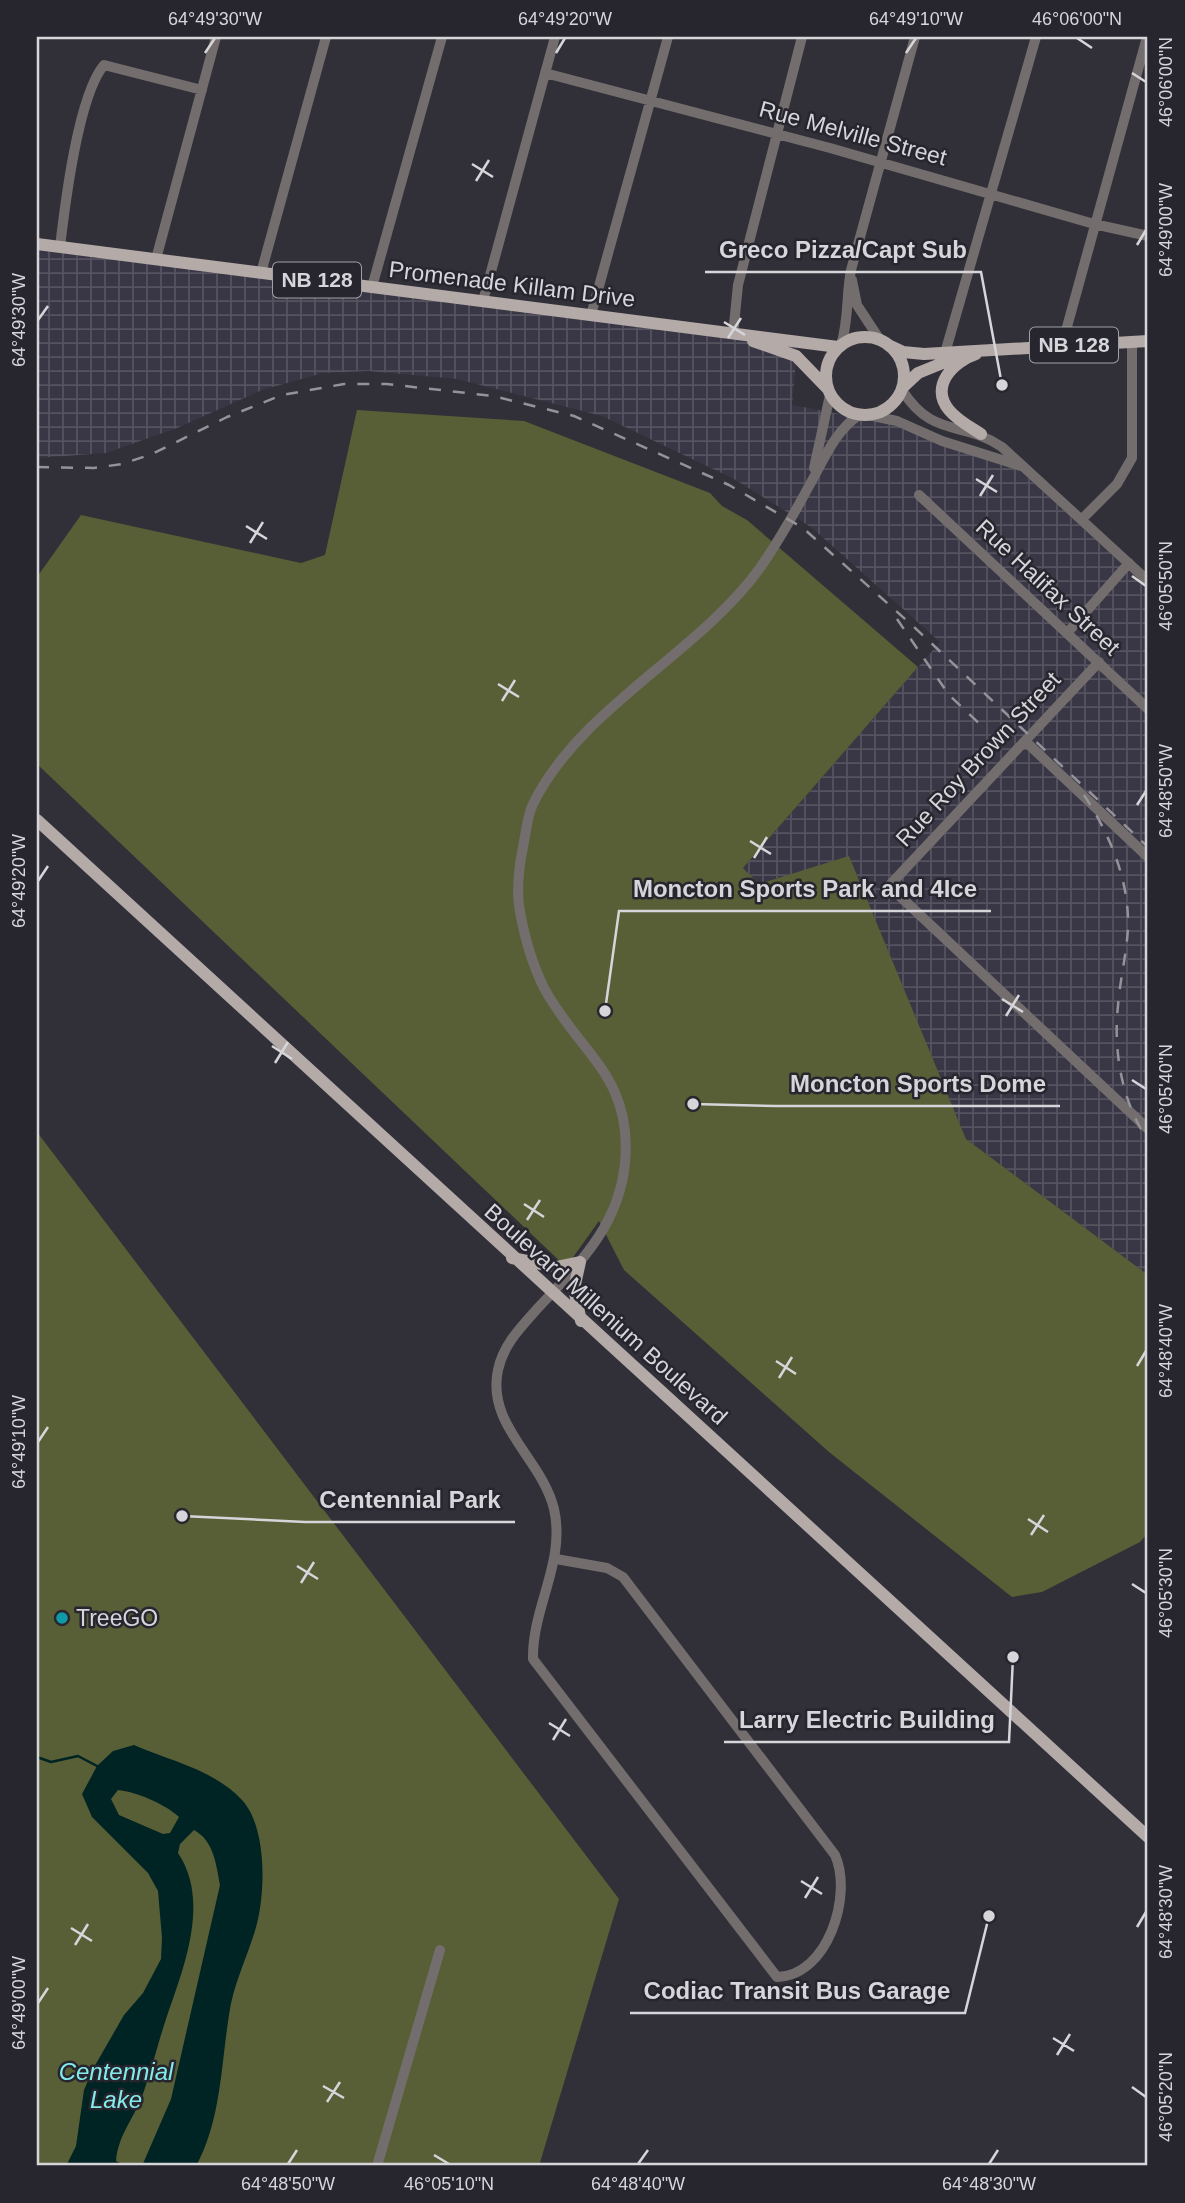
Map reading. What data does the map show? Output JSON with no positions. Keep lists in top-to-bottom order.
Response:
{
  "streets": {
    "main road": ["NB 128", "Promenade Killam Drive", "Boulevard Millenium Boulevard"],
    "street": ["Rue Melville Street", "Rue Halifax Street", "Rue Roy Brown Street"]
  },
  "crossings": [
    ["NB 128", "Promenade Killam Drive"],
    ["Rue Halifax Street", "Rue Roy Brown Street"]
  ],
  "water": ["Centennial Lake"],
  "places": [
    "Greco Pizza/Capt Sub",
    "Moncton Sports Park and 4Ice",
    "Moncton Sports Dome",
    "Centennial Park",
    "TreeGO",
    "Larry Electric Building",
    "Codiac Transit Bus Garage"
  ],
  "coordinates": [
    "64°49'30\"W",
    "64°49'20\"W",
    "64°49'10\"W",
    "46°06'00\"N",
    "64°49'00\"W",
    "46°05'50\"N",
    "64°48'50\"W",
    "46°05'40\"N",
    "64°48'40\"W",
    "46°05'30\"N",
    "64°48'30\"W",
    "46°05'20\"N",
    "46°05'10\"N"
  ]
}
